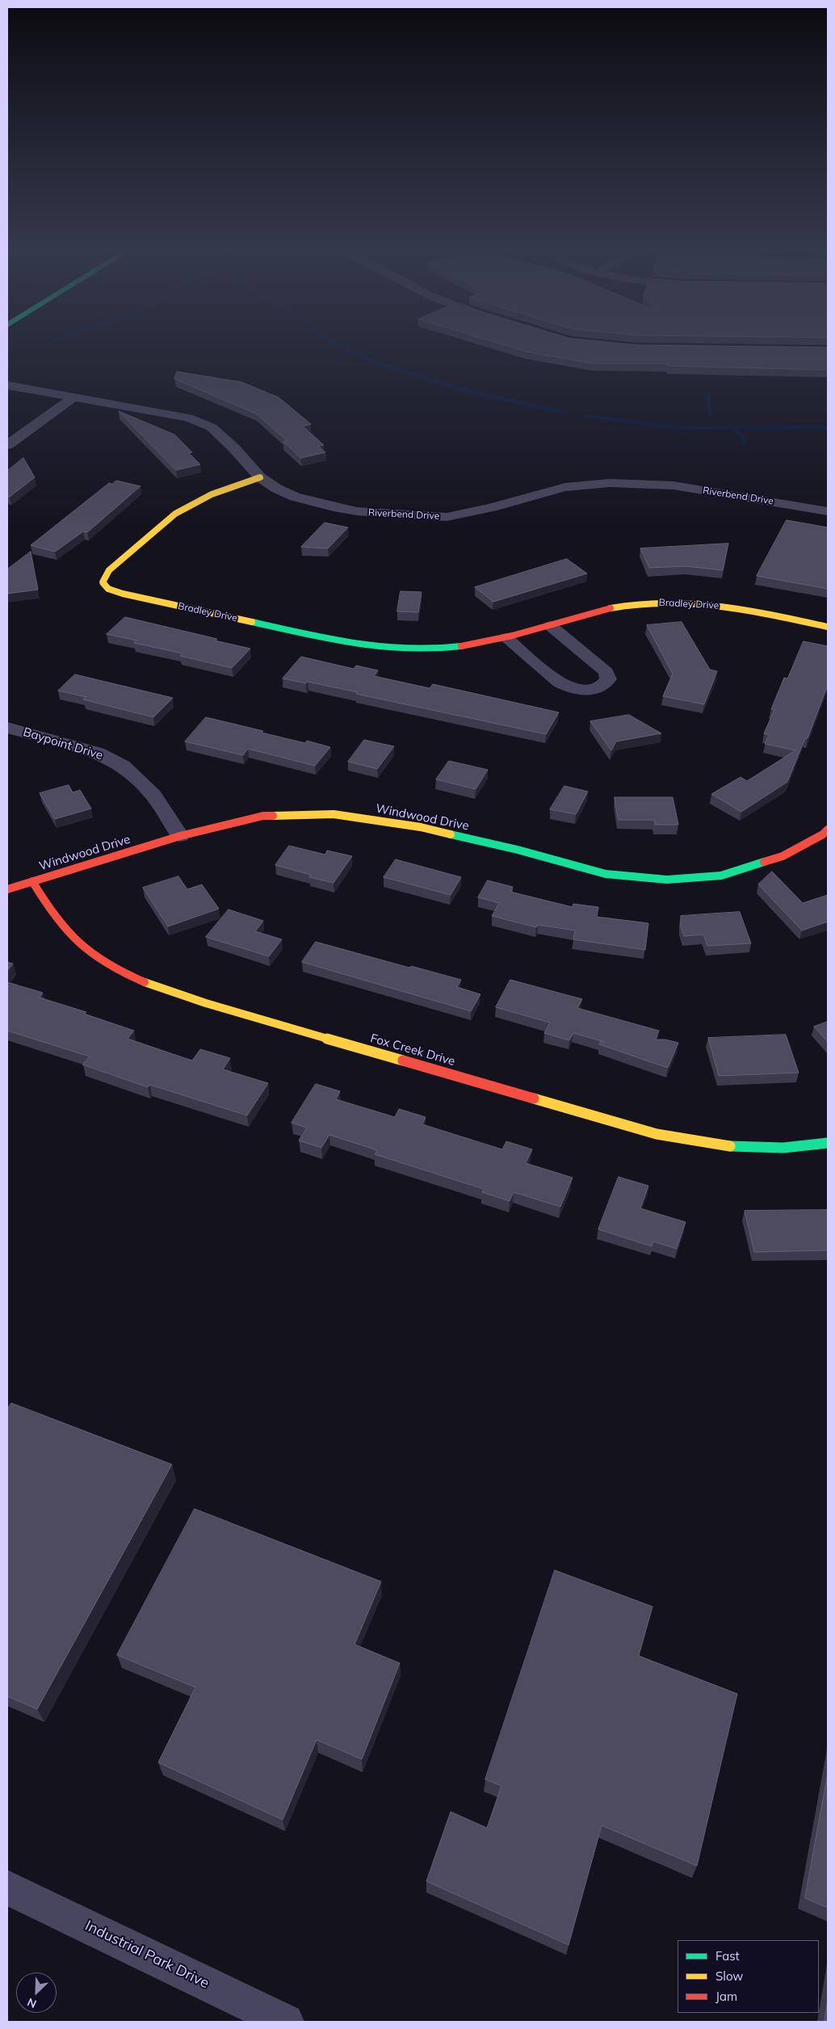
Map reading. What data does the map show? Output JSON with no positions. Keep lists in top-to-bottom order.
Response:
{
  "streets": {
    "street": [
      "Riverbend Drive",
      "Bradley Drive",
      "Baypoint Drive",
      "Windwood Drive",
      "Fox Creek Drive",
      "Industrial Park Drive"
    ]
  },
  "crossings": [
    ["Riverbend Drive", "Bradley Drive"],
    ["Baypoint Drive", "Windwood Drive"],
    ["Windwood Drive", "Fox Creek Drive"]
  ],
  "legend": ["Fast", "Slow", "Jam"],
  "north": "bottom left"
}
